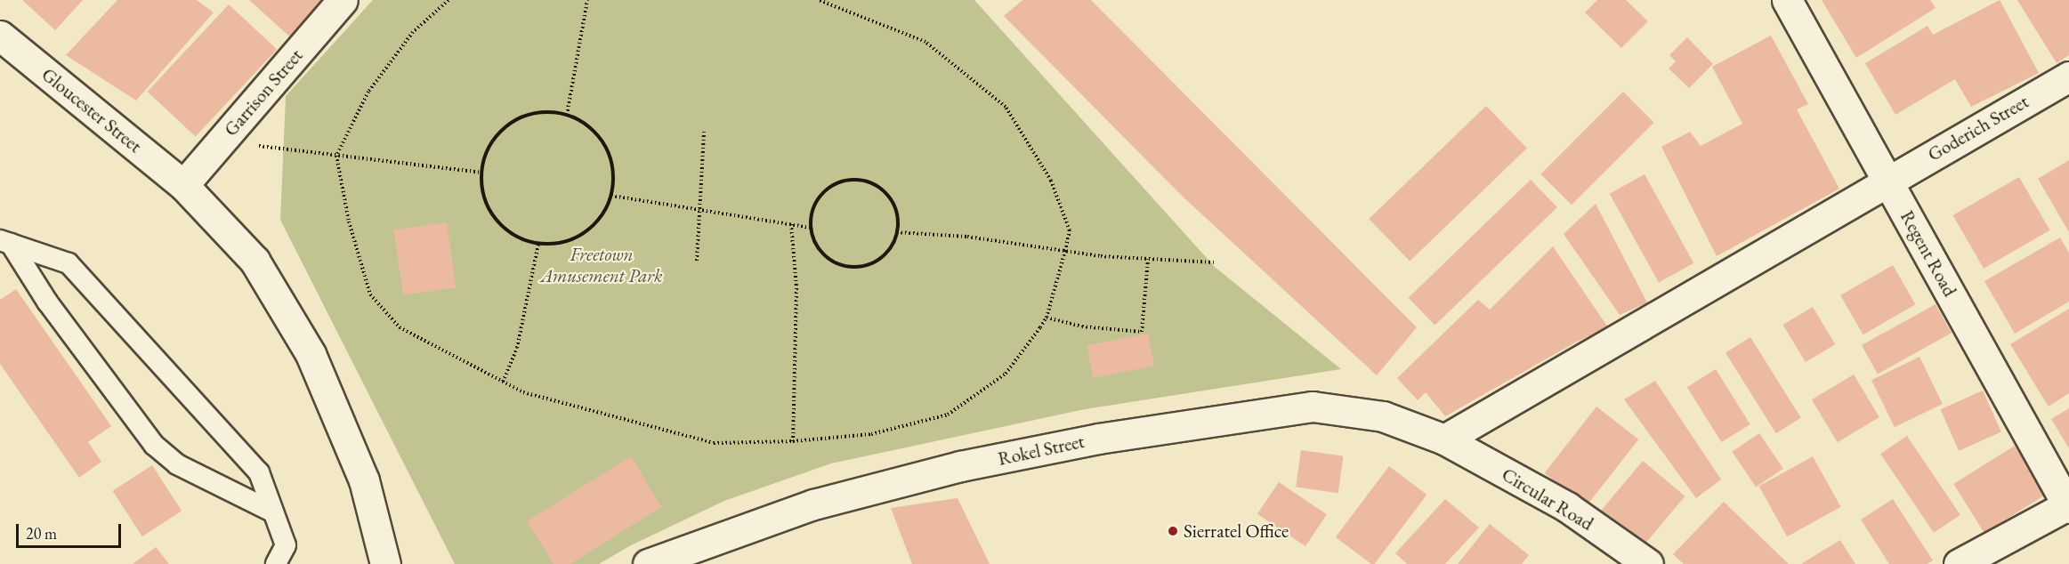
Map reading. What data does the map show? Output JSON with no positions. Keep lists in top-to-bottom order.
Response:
{
  "streets": {
    "main road": [
      "Garrison Street",
      "Gloucester Street",
      "Goderich Street",
      "Regent Road",
      "Rokel Street",
      "Circular Road"
    ]
  },
  "crossings": [
    ["Garrison Street", "Gloucester Street"],
    ["Goderich Street", "Regent Road"],
    ["Goderich Street", "Rokel Street"],
    ["Goderich Street", "Circular Road"],
    ["Rokel Street", "Circular Road"]
  ],
  "parks": ["Freetown Amusement Park"],
  "places": ["Sierratel Office"],
  "scale_bar": "20 m"
}
